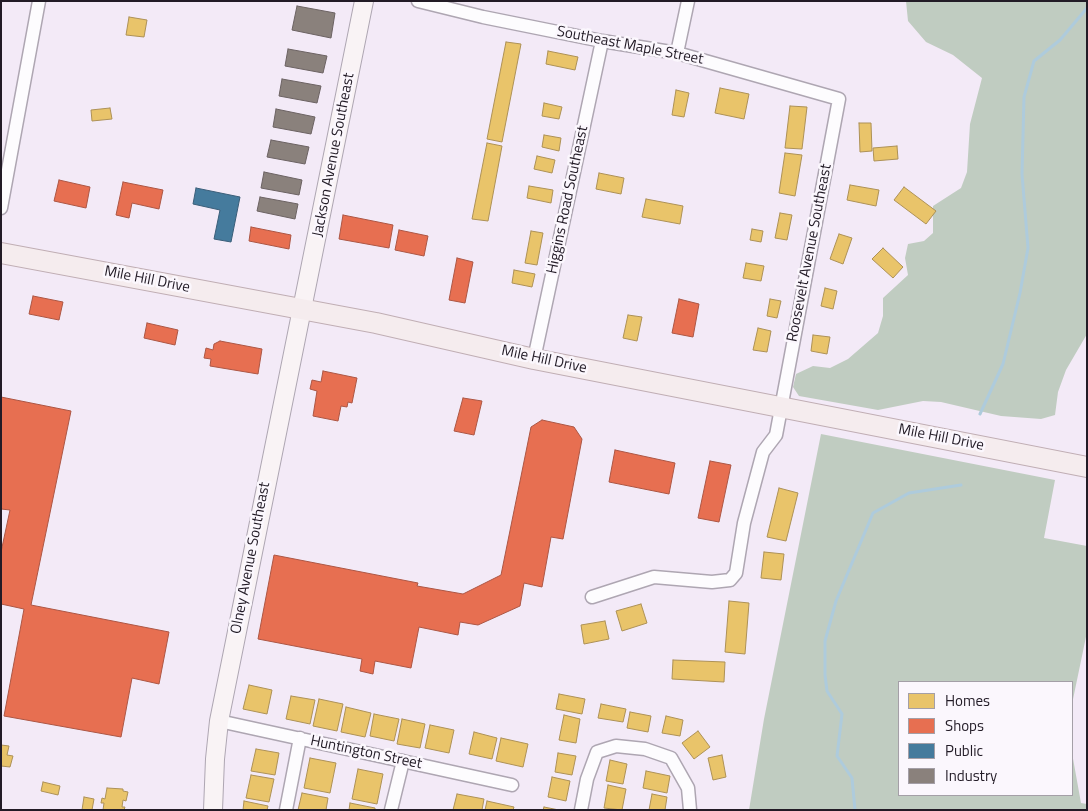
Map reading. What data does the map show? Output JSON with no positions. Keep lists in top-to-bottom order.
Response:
{
  "streets": {
    "main road": ["Jackson Avenue Southeast", "Mile Hill Drive", "Olney Avenue Southeast"],
    "street": [
      "Southeast Maple Street",
      "Higgins Road Southeast",
      "Roosevelt Avenue Southeast",
      "Huntington Street"
    ]
  },
  "crossings": [
    ["Southeast Maple Street", "Higgins Road Southeast"],
    ["Southeast Maple Street", "Roosevelt Avenue Southeast"],
    ["Jackson Avenue Southeast", "Mile Hill Drive"],
    ["Jackson Avenue Southeast", "Olney Avenue Southeast"],
    ["Higgins Road Southeast", "Mile Hill Drive"],
    ["Roosevelt Avenue Southeast", "Mile Hill Drive"],
    ["Mile Hill Drive", "Olney Avenue Southeast"],
    ["Olney Avenue Southeast", "Huntington Street"]
  ],
  "legend": [
    "Homes",
    "Shops",
    "Public",
    "Industry"
  ]
}
